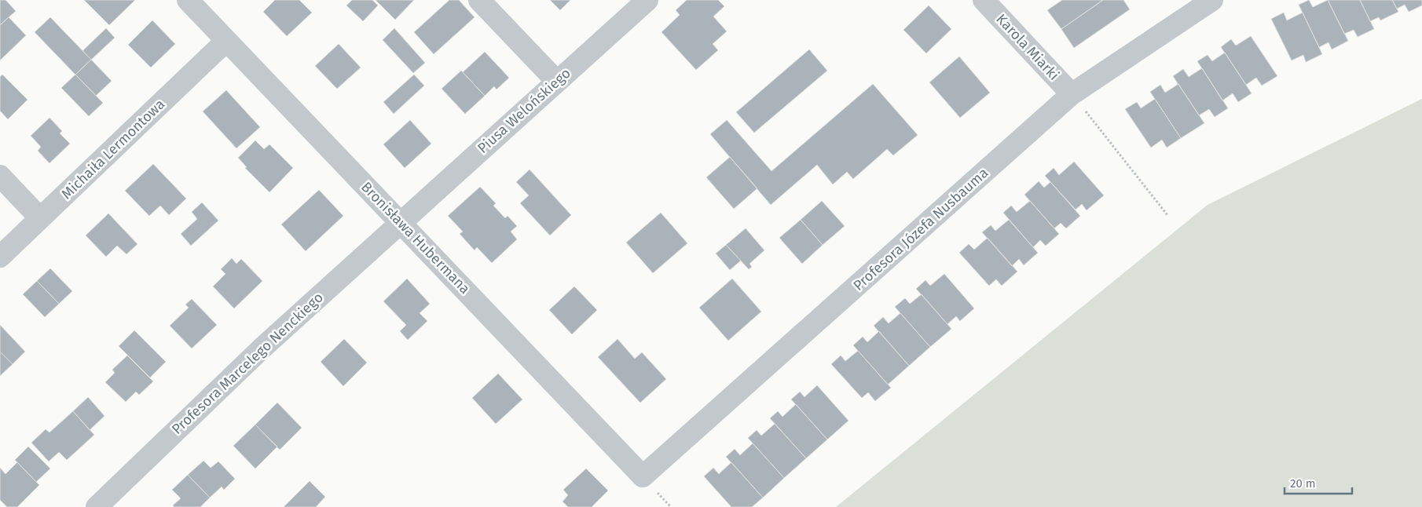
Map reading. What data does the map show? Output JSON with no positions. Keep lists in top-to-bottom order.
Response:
{
  "streets": {
    "street": [
      "Karola Miarki",
      "Piusa Welońskiego",
      "Michaiła Lermontowa",
      "Profesora Józefa Nusbauma",
      "Bronisława Hubermana",
      "Profesora Marcelego Nenckiego"
    ]
  },
  "crossings": [
    ["Karola Miarki", "Profesora Józefa Nusbauma"],
    ["Piusa Welońskiego", "Bronisława Hubermana"],
    ["Piusa Welońskiego", "Profesora Marcelego Nenckiego"],
    ["Michaiła Lermontowa", "Bronisława Hubermana"],
    ["Profesora Józefa Nusbauma", "Bronisława Hubermana"],
    ["Bronisława Hubermana", "Profesora Marcelego Nenckiego"]
  ],
  "scale_bar": "20 m"
}
